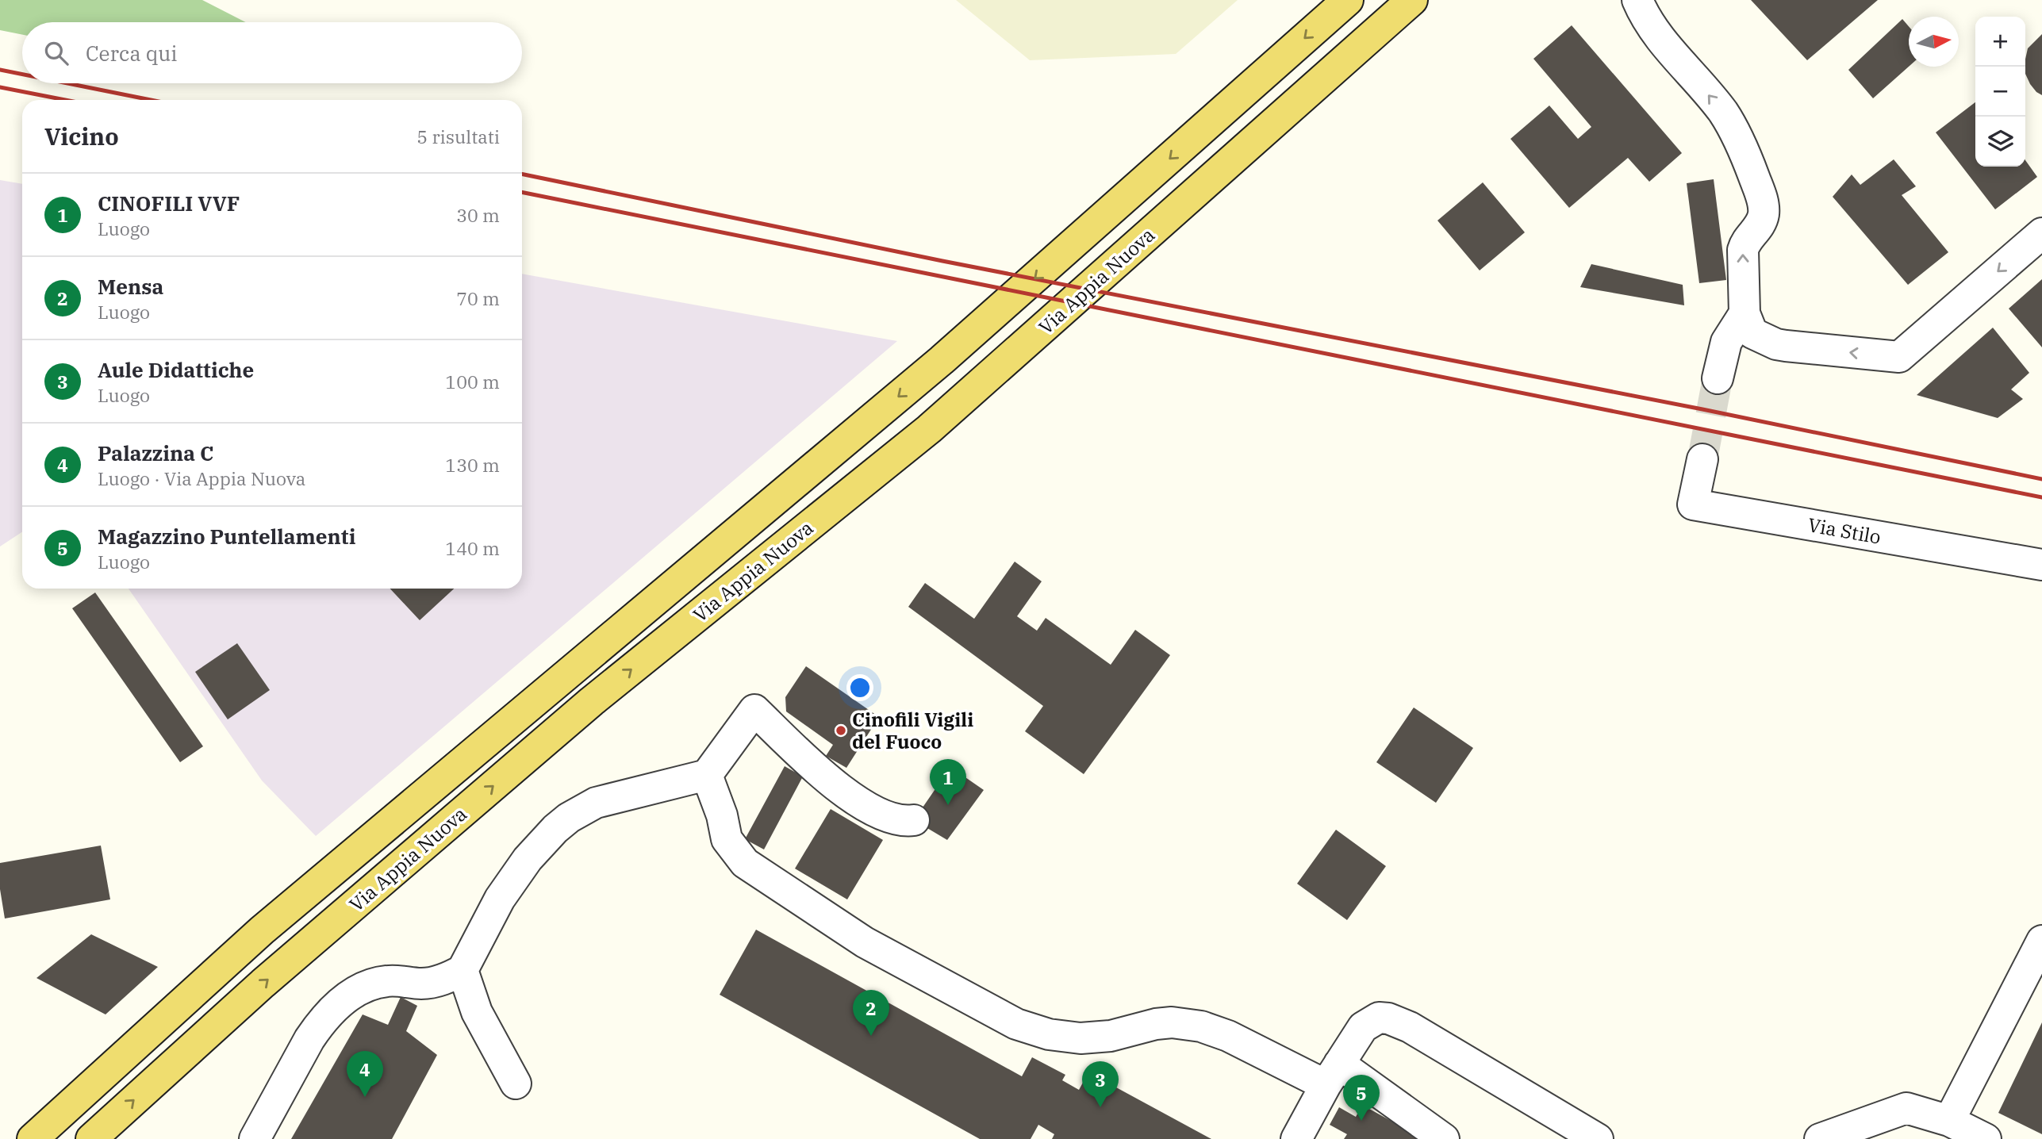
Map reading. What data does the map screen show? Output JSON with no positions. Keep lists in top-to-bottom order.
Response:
{
  "streets": {
    "main road": ["Via Appia Nuova"],
    "street": ["Via Stilo"]
  },
  "places": ["Cinofili Vigili del Fuoco"],
  "north": "right",
  "page": {
    "map_buttons": ["+", "−"],
    "search": "Cerca qui",
    "heading": ["Vicino", "5 risultati"],
    "list": [
      {
        "mark": "1",
        "name": "CINOFILI VVF",
        "note": "Luogo",
        "value": "30 m"
      },
      {
        "mark": "2",
        "name": "Mensa",
        "note": "Luogo",
        "value": "70 m"
      },
      {
        "mark": "3",
        "name": "Aule Didattiche",
        "note": "Luogo",
        "value": "100 m"
      },
      {
        "mark": "4",
        "name": "Palazzina C",
        "note": "Luogo · Via Appia Nuova",
        "value": "130 m"
      },
      {
        "mark": "5",
        "name": "Magazzino Puntellamenti",
        "note": "Luogo",
        "value": "140 m"
      }
    ],
    "pins": [
      "1",
      "2",
      "4",
      "3",
      "5"
    ]
  }
}
